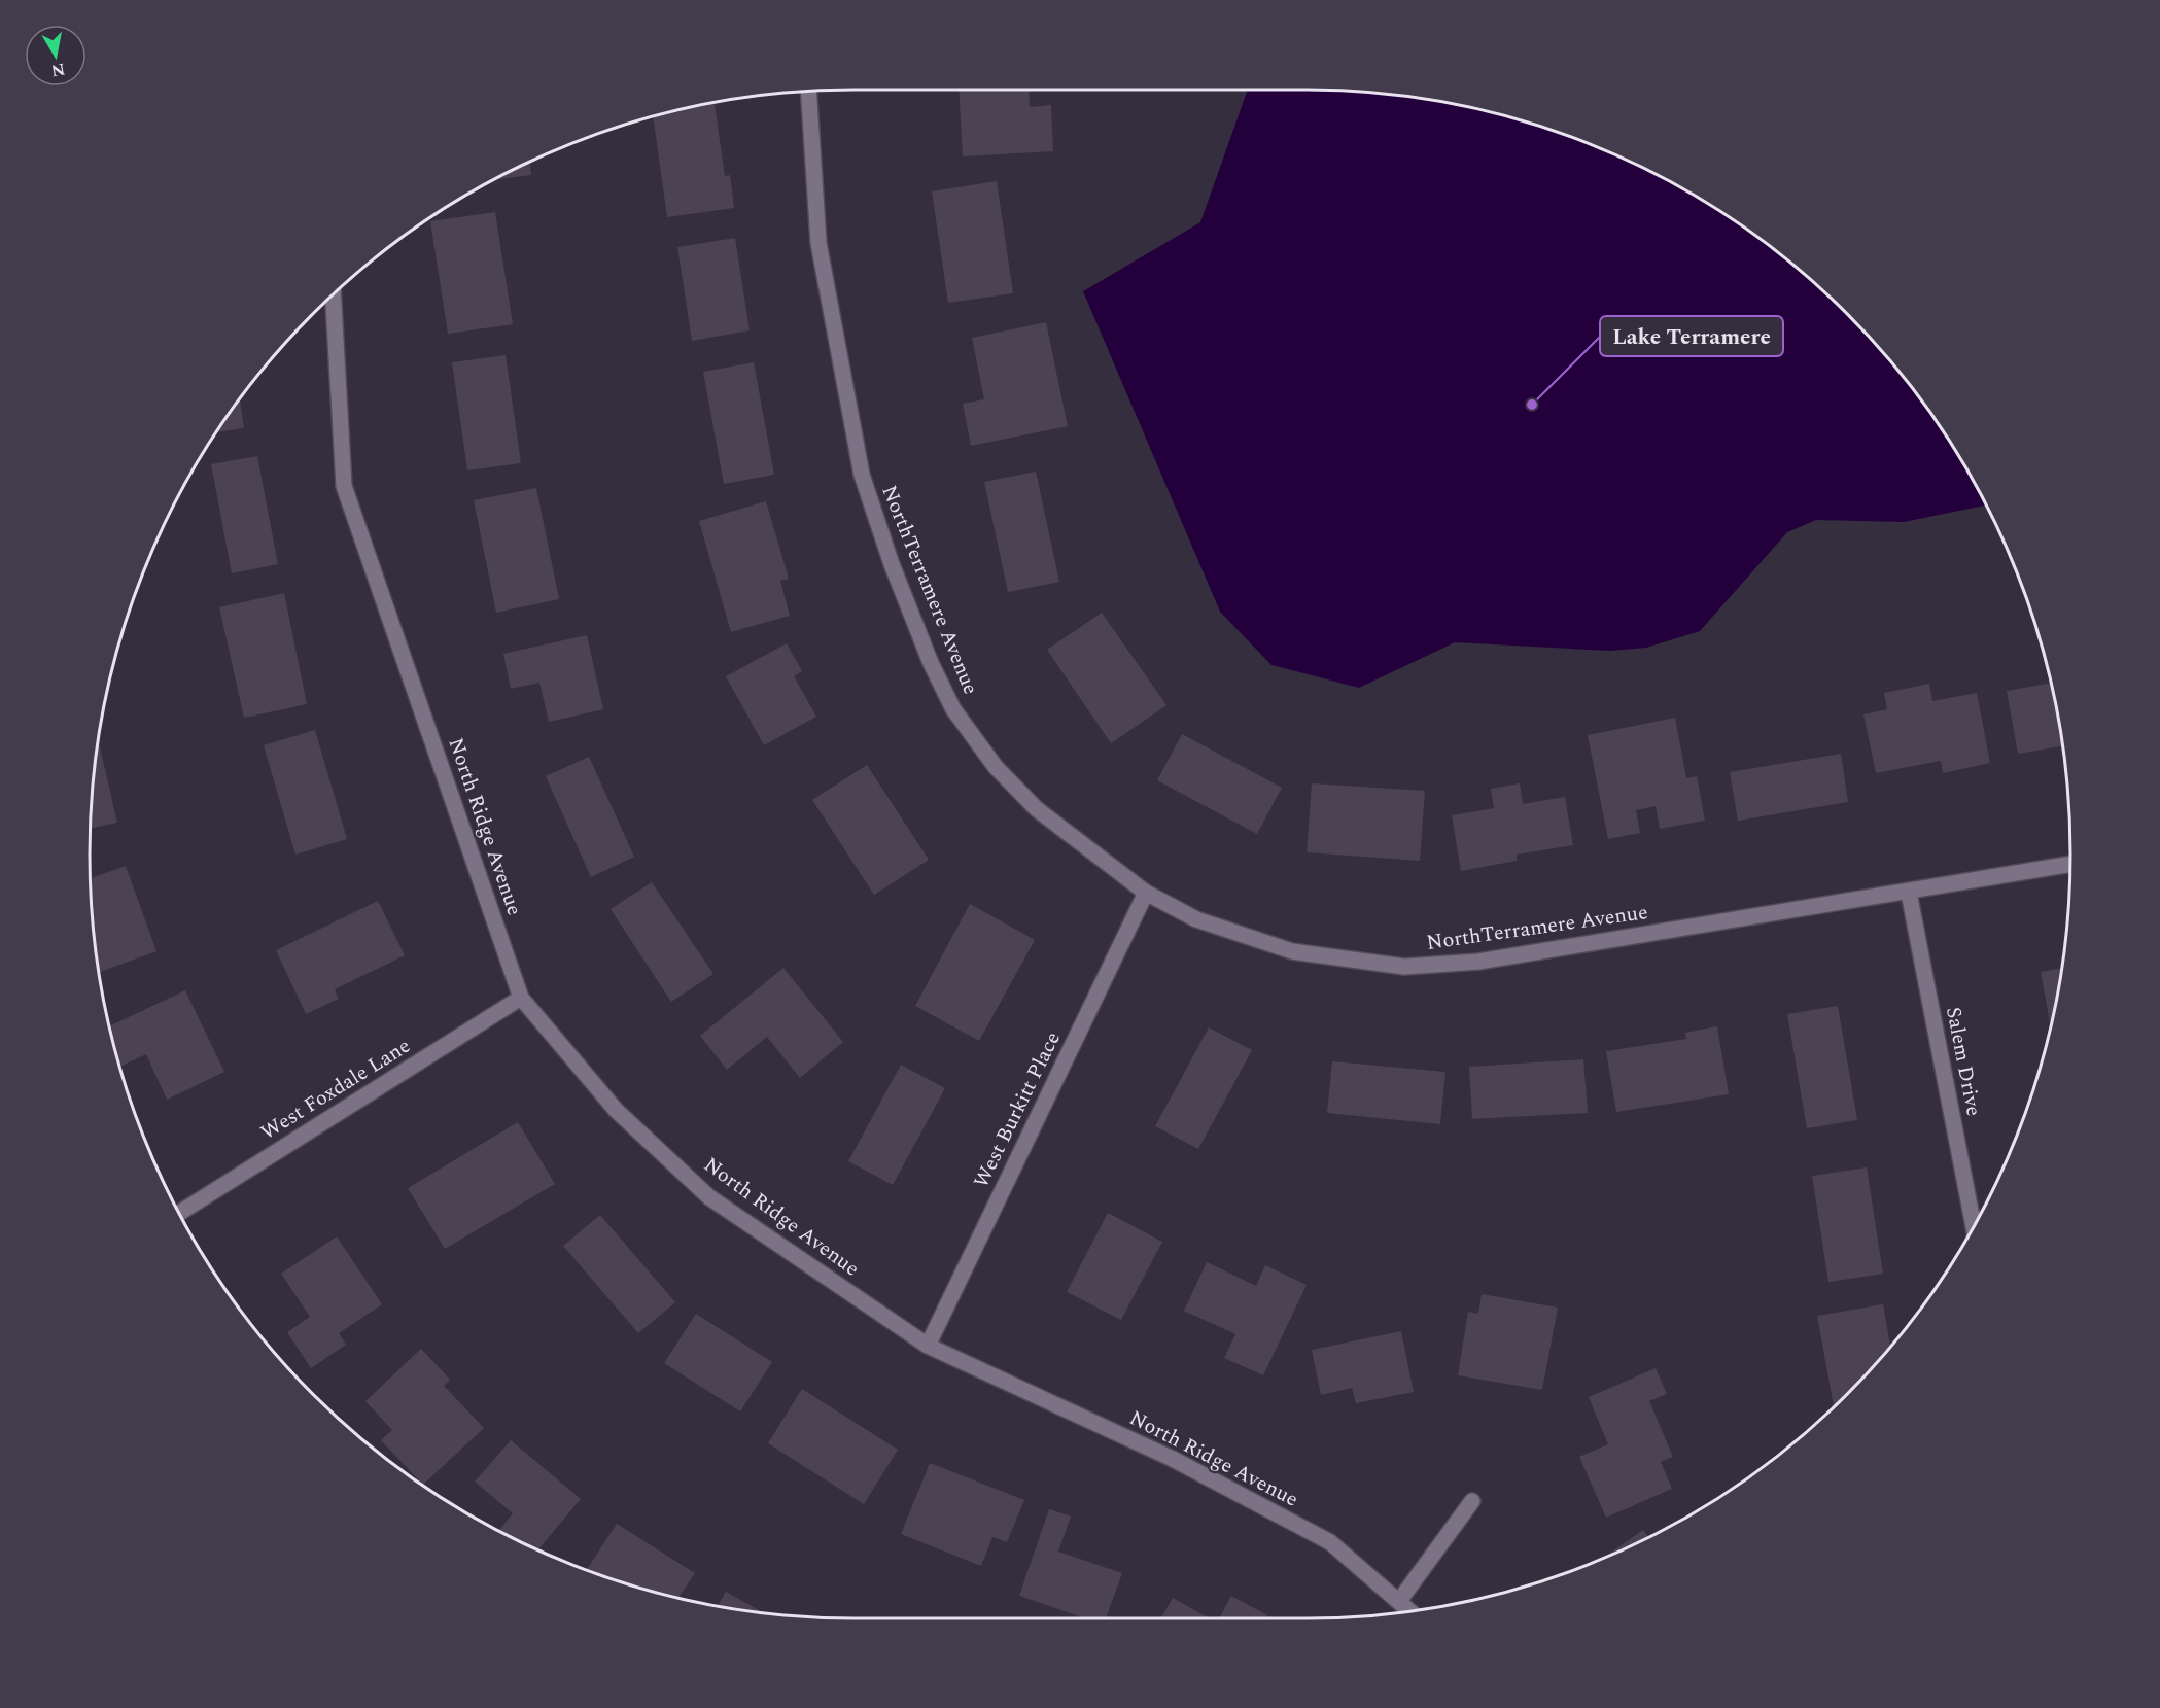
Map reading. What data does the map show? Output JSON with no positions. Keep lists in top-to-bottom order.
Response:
{
  "streets": {
    "street": [
      "NorthTerramere Avenue",
      "North Ridge Avenue",
      "Salem Drive",
      "West Foxdale Lane",
      "West Burkitt Place"
    ]
  },
  "crossings": [
    ["NorthTerramere Avenue", "Salem Drive"],
    ["NorthTerramere Avenue", "West Burkitt Place"],
    ["North Ridge Avenue", "West Foxdale Lane"],
    ["North Ridge Avenue", "West Burkitt Place"]
  ],
  "places": ["Lake Terramere"],
  "north": "bottom"
}
